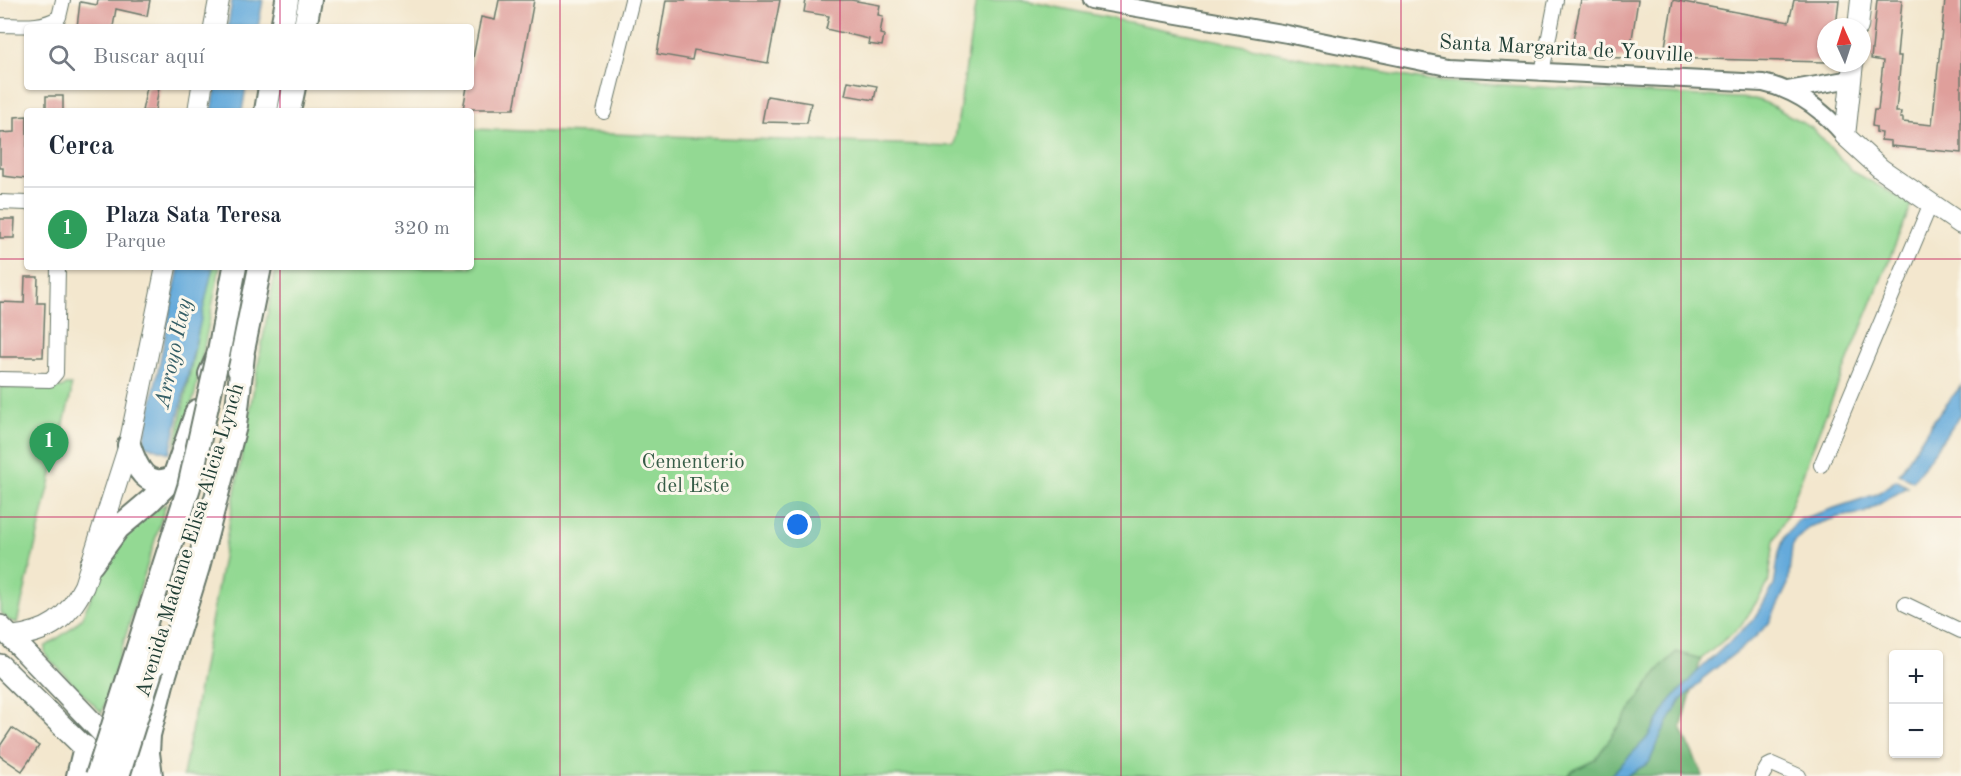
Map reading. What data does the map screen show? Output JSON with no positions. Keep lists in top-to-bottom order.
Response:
{
  "streets": {
    "highway": ["Avenida Madame Elisa Alicia Lynch"],
    "main road": ["Santa Margarita de Youville"]
  },
  "water": ["Arroyo Itay"],
  "parks": ["Cementerio del Este"],
  "north": "top",
  "page": {
    "search": "Buscar aquí",
    "heading": "Cerca",
    "list": [
      {
        "mark": "1",
        "name": "Plaza Sata Teresa",
        "note": "Parque",
        "value": "320 m"
      }
    ],
    "pins": "1",
    "map_buttons": ["+", "−"]
  }
}
